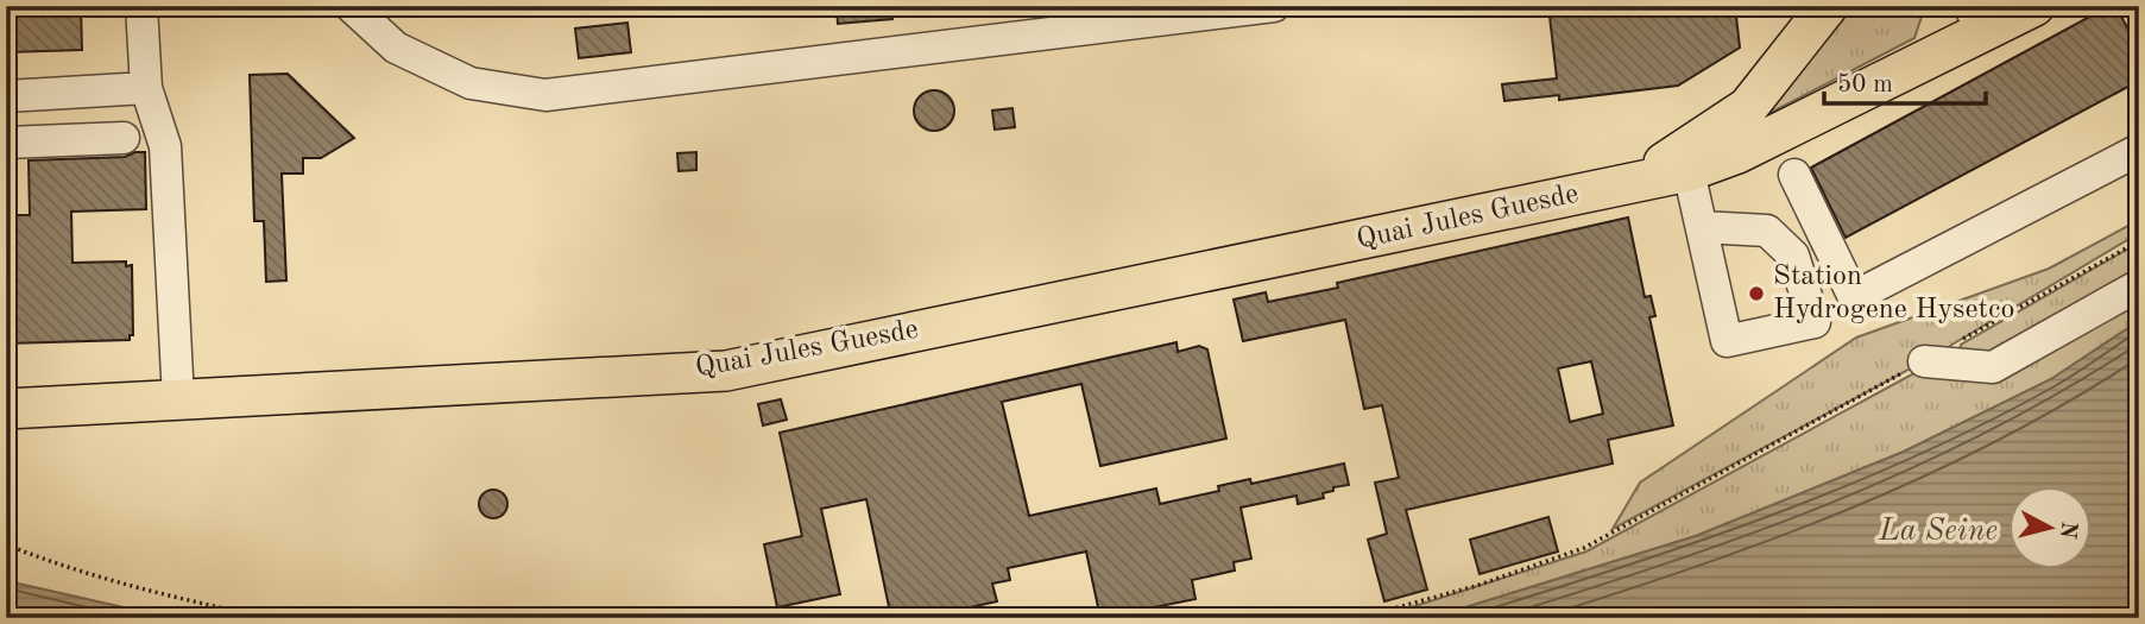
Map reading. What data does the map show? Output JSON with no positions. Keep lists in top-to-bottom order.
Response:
{
  "streets": {
    "main road": ["Quai Jules Guesde"]
  },
  "water": ["La Seine"],
  "places": ["Station Hydrogene Hysetco"],
  "scale_bar": "50 m",
  "north": "right"
}
